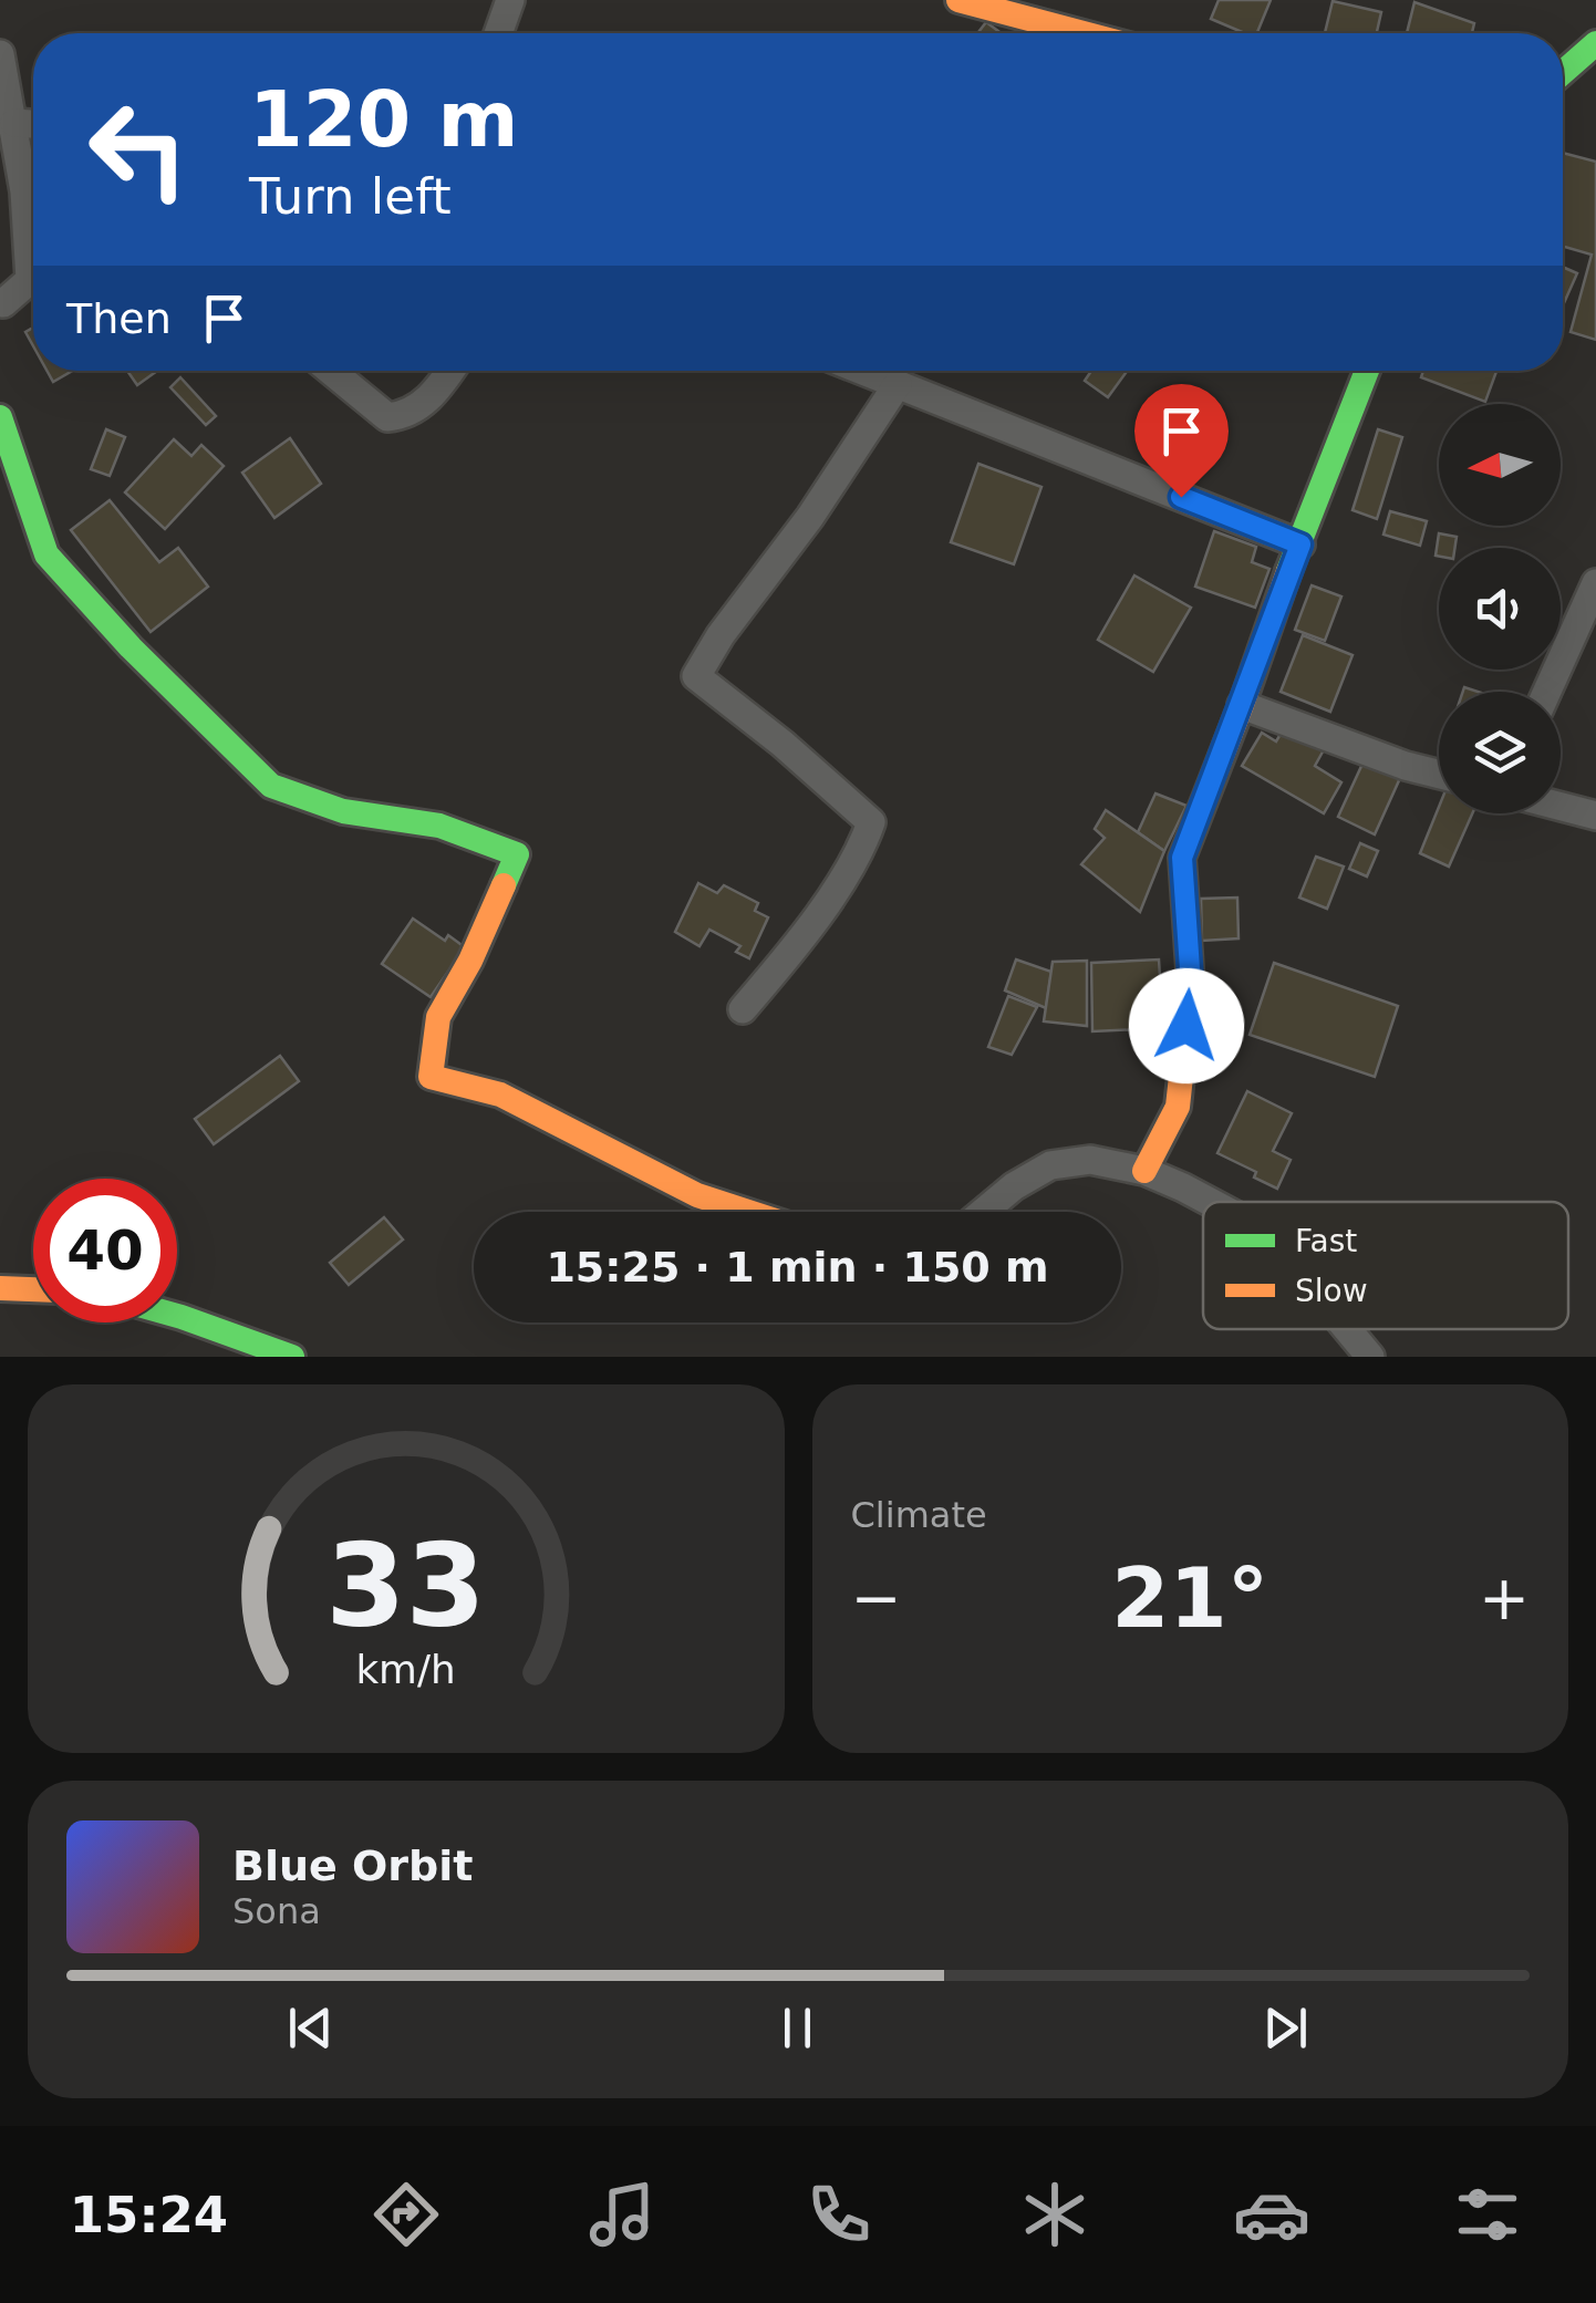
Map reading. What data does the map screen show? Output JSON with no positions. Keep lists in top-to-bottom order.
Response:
{
  "legend": ["Fast", "Slow"],
  "north": "left",
  "page": {
    "turn": ["120 m", "Turn left"],
    "then": "Then",
    "limit": "40",
    "trip": "15:25 · 1 min · 150 m",
    "tile": "Climate",
    "heat": ["−", "21°", "+"],
    "song": ["Blue Orbit", "Sona"],
    "tabs": "15:24",
    "gauge": ["33", "km/h"]
  }
}
